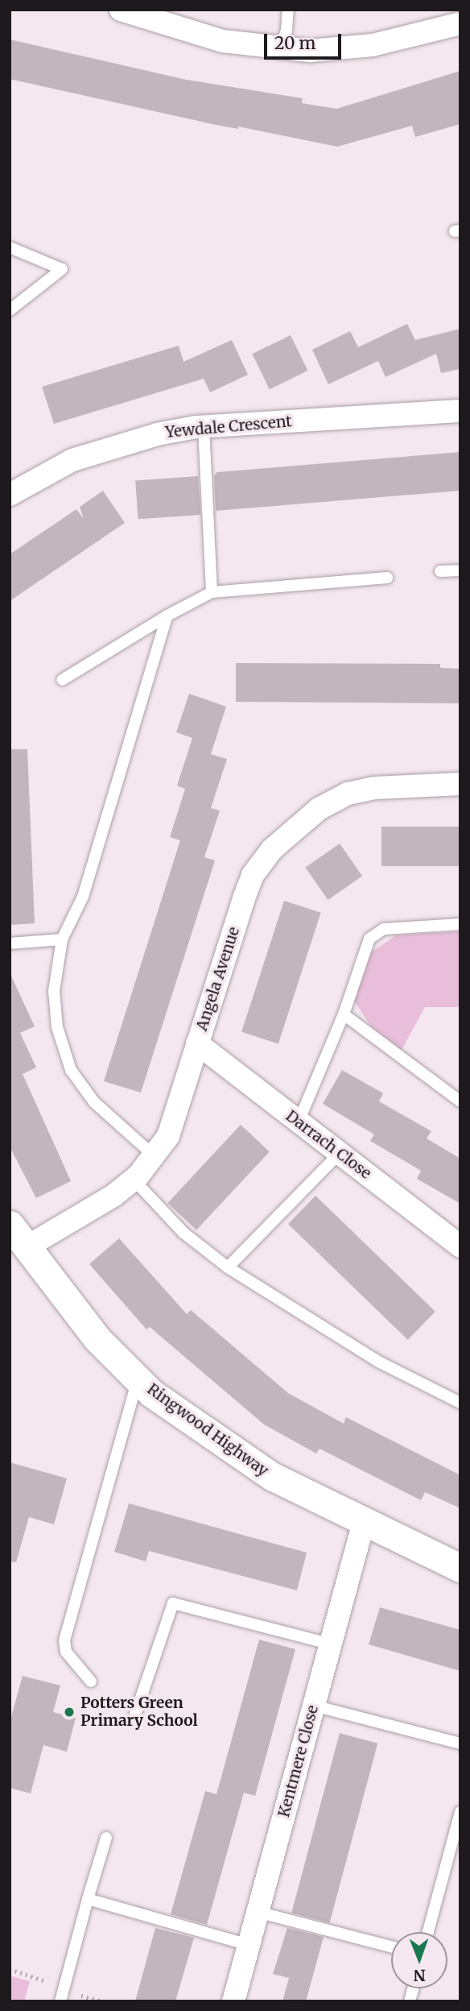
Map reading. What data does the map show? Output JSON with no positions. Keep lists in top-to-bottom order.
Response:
{
  "streets": {
    "street": [
      "Yewdale Crescent",
      "Angela Avenue",
      "Darrach Close",
      "Ringwood Highway",
      "Kentmere Close"
    ]
  },
  "crossings": [
    ["Angela Avenue", "Darrach Close"],
    ["Angela Avenue", "Ringwood Highway"],
    ["Ringwood Highway", "Kentmere Close"]
  ],
  "places": ["Potters Green Primary School"],
  "scale_bar": "20 m",
  "north": "bottom"
}
